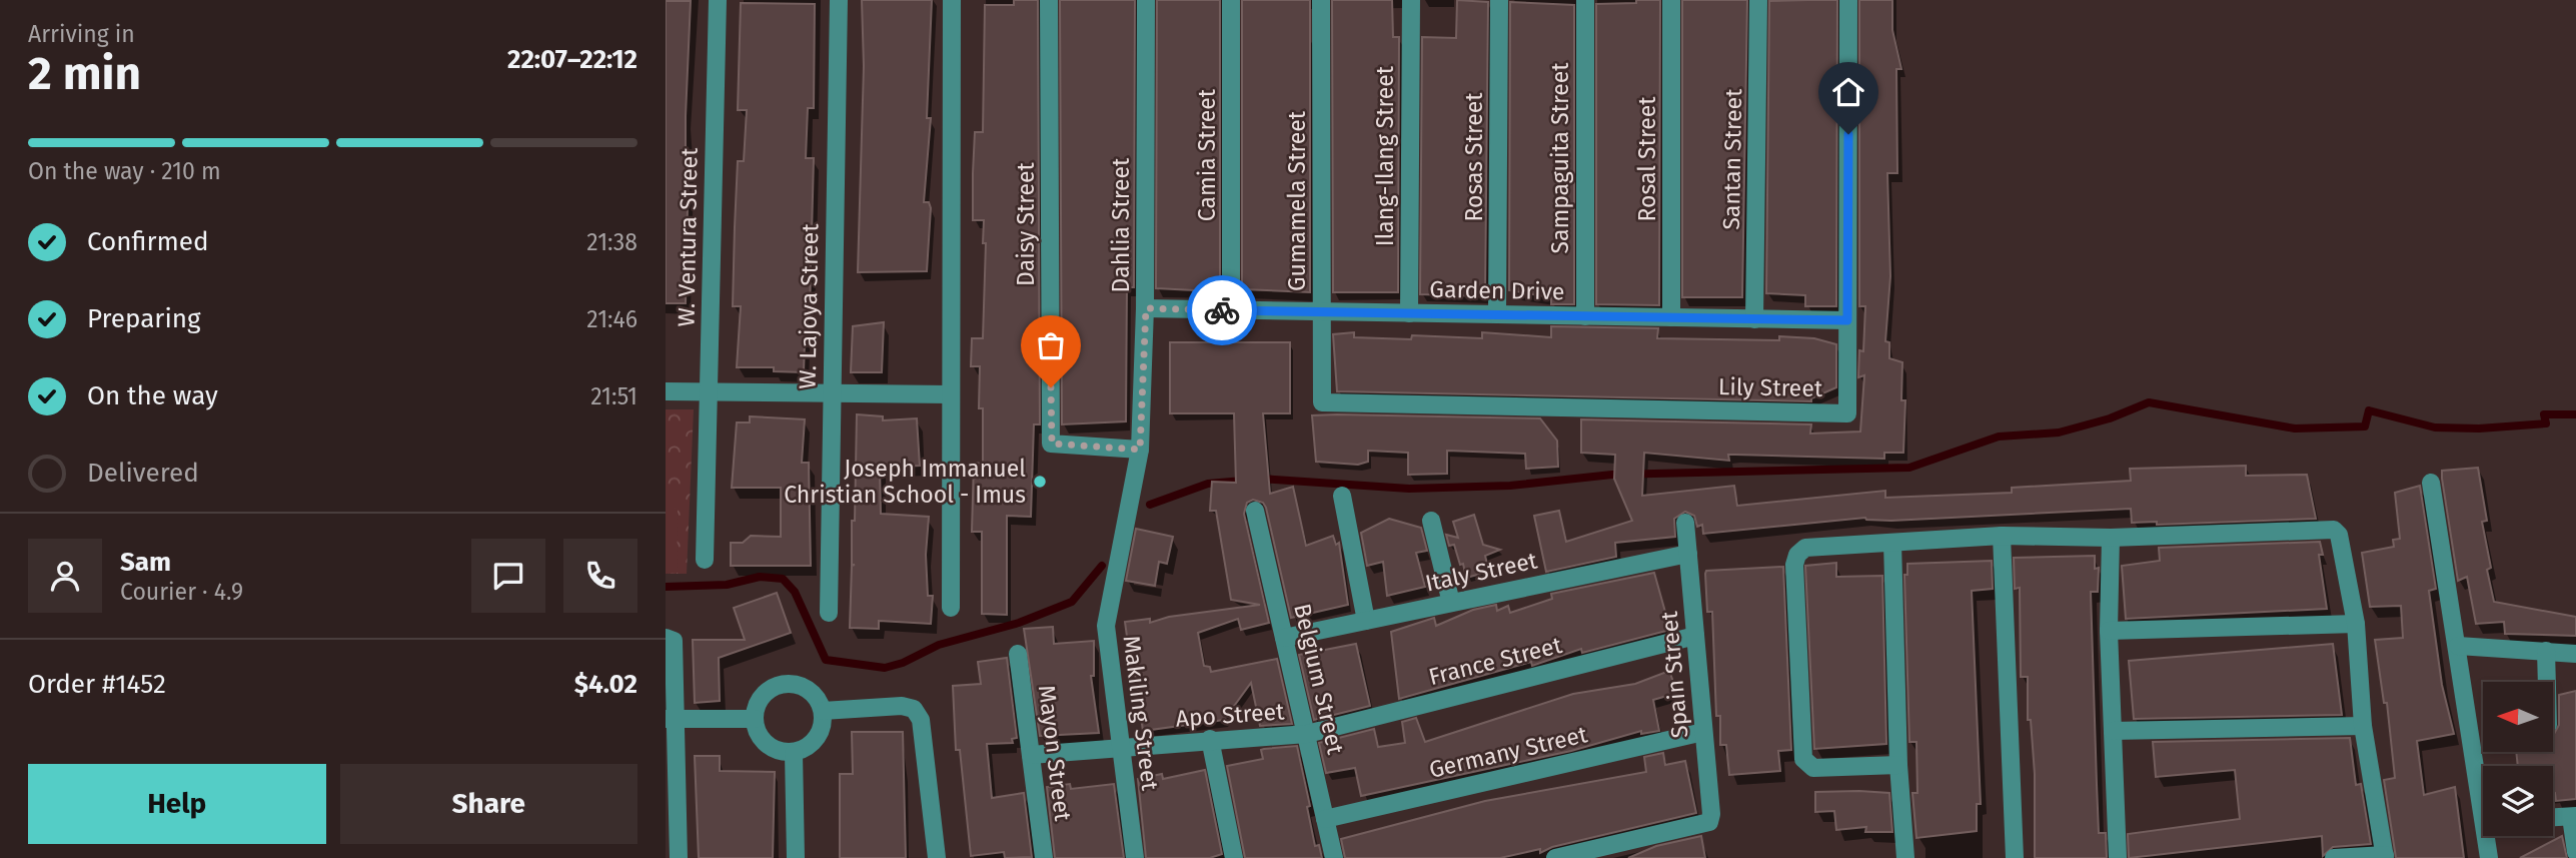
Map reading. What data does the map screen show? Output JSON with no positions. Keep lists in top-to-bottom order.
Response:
{
  "streets": {
    "street": [
      "Camia Street",
      "Ilang-Ilang Street",
      "Rosas Street",
      "Sampaguita Street",
      "Rosal Street",
      "Santan Street",
      "Gumamela Street",
      "Daisy Street",
      "Dahlia Street",
      "W. Ventura Street",
      "Garden Drive",
      "W. Lajoya Street",
      "Lily Street",
      "Italy Street",
      "France Street",
      "Spain Street",
      "Belgium Street",
      "Makiling Street",
      "Apo Street",
      "Germany Street",
      "Mayon Street"
    ]
  },
  "crossings": [
    ["Camia Street", "Garden Drive"],
    ["Ilang-Ilang Street", "Garden Drive"],
    ["Rosas Street", "Garden Drive"],
    ["Sampaguita Street", "Garden Drive"],
    ["Rosal Street", "Garden Drive"],
    ["Santan Street", "Garden Drive"],
    ["Gumamela Street", "Garden Drive"],
    ["Gumamela Street", "Lily Street"],
    ["Daisy Street", "Dahlia Street"],
    ["Daisy Street", "Makiling Street"],
    ["Dahlia Street", "Garden Drive"],
    ["Dahlia Street", "Makiling Street"],
    ["Garden Drive", "Lily Street"],
    ["Italy Street", "Spain Street"],
    ["Italy Street", "Belgium Street"],
    ["France Street", "Spain Street"],
    ["France Street", "Belgium Street"],
    ["France Street", "Apo Street"],
    ["Spain Street", "Germany Street"],
    ["Belgium Street", "Apo Street"],
    ["Belgium Street", "Germany Street"],
    ["Makiling Street", "Apo Street"],
    ["Apo Street", "Mayon Street"]
  ],
  "places": ["Joseph Immanuel Christian School - Imus"],
  "north": "left",
  "page": {
    "heading": ["2 min", "Arriving in", "22:07–22:12"],
    "panel": [
      "Sam",
      "Courier · 4.9",
      "Order #1452",
      "$4.02"
    ],
    "bar": "On the way · 210 m",
    "list": [
      ["Confirmed", "21:38"],
      ["Preparing", "21:46"],
      ["On the way", "21:51"],
      "Delivered"
    ],
    "buttons": ["Help", "Share"]
  }
}
